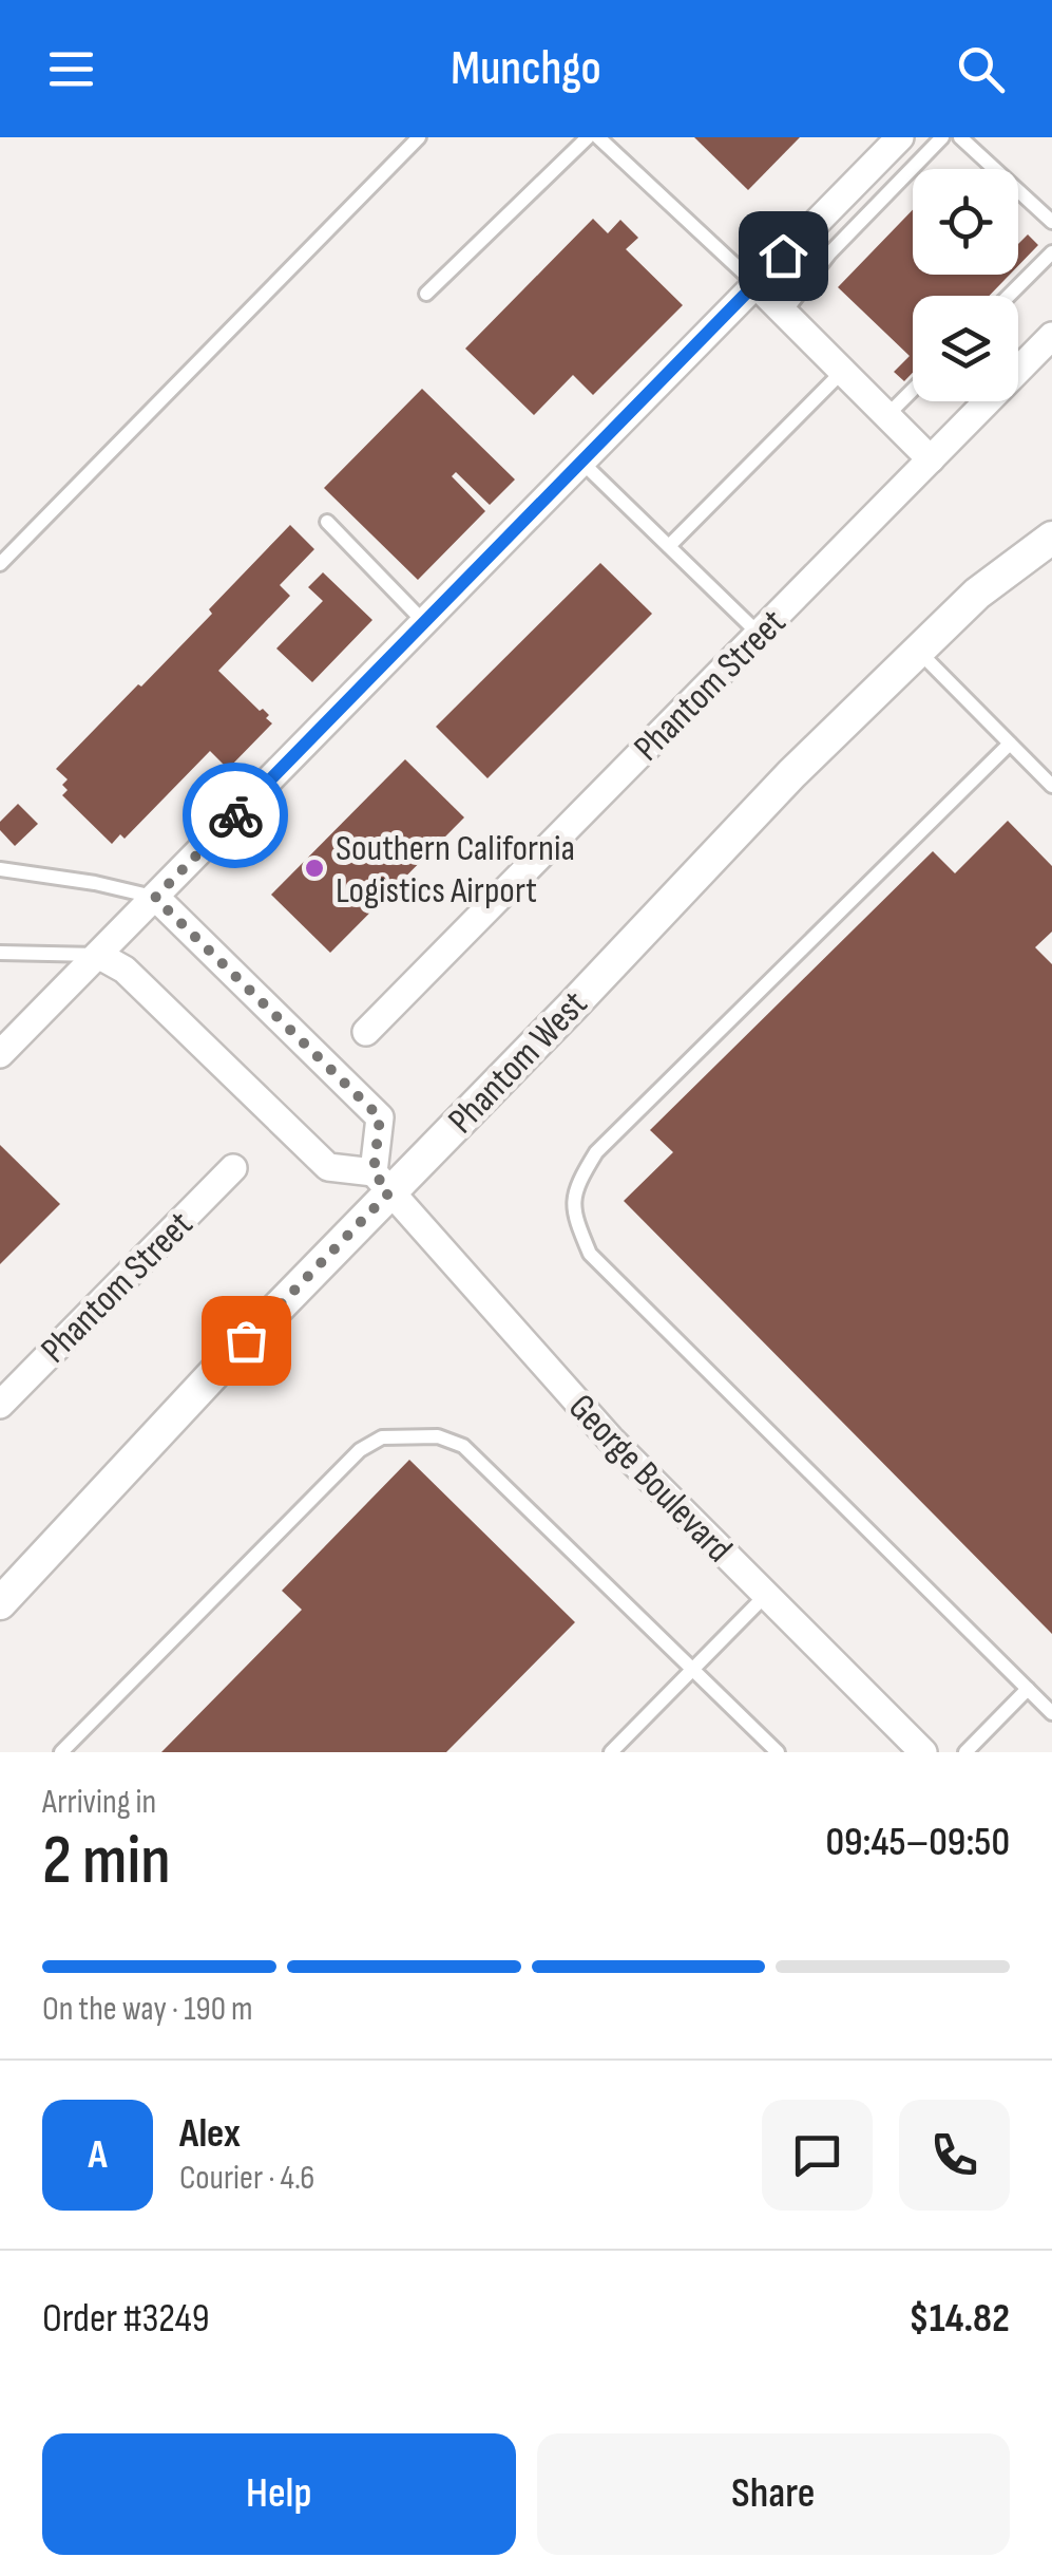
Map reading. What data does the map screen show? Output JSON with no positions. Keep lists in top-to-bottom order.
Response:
{
  "streets": {
    "street": ["Phantom Street", "Phantom West", "George Boulevard"]
  },
  "crossings": [
    ["Phantom West", "George Boulevard"]
  ],
  "places": ["Southern California Logistics Airport"],
  "page": {
    "header": "Munchgo",
    "heading": ["2 min", "Arriving in", "09:45–09:50"],
    "panel": [
      "Alex",
      "Courier · 4.6",
      "Order #3249",
      "$14.82"
    ],
    "bar": "On the way · 190 m",
    "round": "A",
    "buttons": ["Help", "Share"]
  }
}
